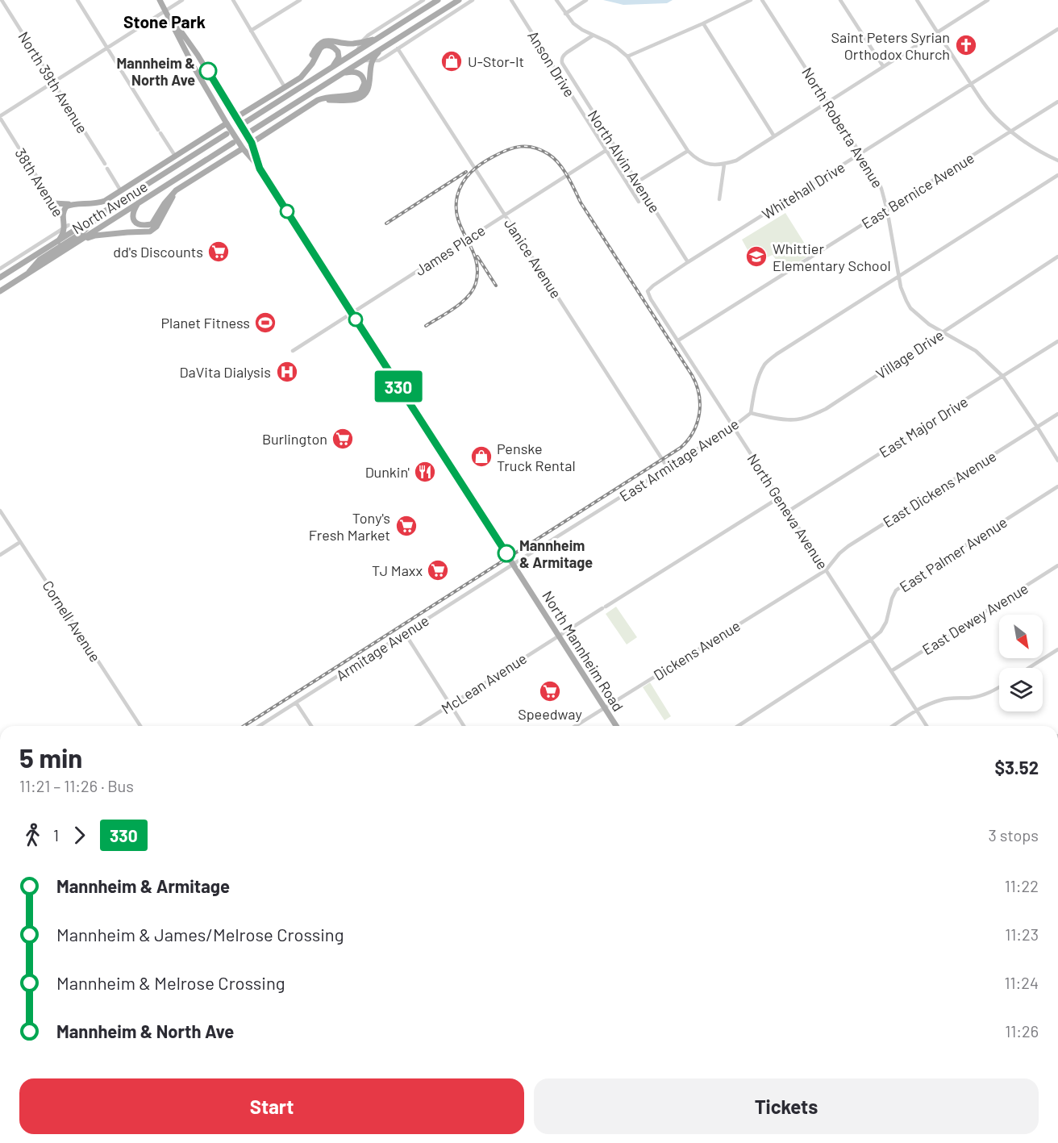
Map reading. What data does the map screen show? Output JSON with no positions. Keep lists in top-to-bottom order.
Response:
{
  "streets": {
    "main road": ["North Avenue", "North Mannheim Road"],
    "street": [
      "Anson Drive",
      "North 39th Avenue",
      "North Roberta Avenue",
      "North Alvin Avenue",
      "38th Avenue",
      "Whitehall Drive",
      "East Bernice Avenue",
      "James Place",
      "Janice Avenue",
      "Village Drive",
      "East Major Drive",
      "East Armitage Avenue",
      "East Dickens Avenue",
      "North Geneva Avenue",
      "East Palmer Avenue",
      "East Dewey Avenue",
      "Cornell Avenue",
      "Armitage Avenue",
      "Dickens Avenue",
      "McLean Avenue"
    ]
  },
  "crossings": [
    ["Anson Drive", "James Place"],
    ["North Roberta Avenue", "Whitehall Drive"],
    ["North Roberta Avenue", "East Bernice Avenue"],
    ["North Roberta Avenue", "Village Drive"],
    ["North Roberta Avenue", "East Major Drive"],
    ["North Roberta Avenue", "East Armitage Avenue"],
    ["North Roberta Avenue", "East Dickens Avenue"],
    ["North Alvin Avenue", "Whitehall Drive"],
    ["38th Avenue", "North Avenue"],
    ["Whitehall Drive", "North Geneva Avenue"],
    ["East Bernice Avenue", "North Geneva Avenue"],
    ["James Place", "Janice Avenue"],
    ["James Place", "North Mannheim Road"],
    ["Janice Avenue", "East Armitage Avenue"],
    ["Village Drive", "East Armitage Avenue"],
    ["East Major Drive", "North Geneva Avenue"],
    ["East Armitage Avenue", "North Geneva Avenue"],
    ["East Armitage Avenue", "Armitage Avenue"],
    ["East Armitage Avenue", "North Mannheim Road"],
    ["East Dickens Avenue", "North Geneva Avenue"],
    ["East Dickens Avenue", "Dickens Avenue"],
    ["North Geneva Avenue", "East Palmer Avenue"],
    ["North Geneva Avenue", "East Dewey Avenue"],
    ["North Geneva Avenue", "Dickens Avenue"],
    ["Armitage Avenue", "North Mannheim Road"],
    ["Dickens Avenue", "North Mannheim Road"],
    ["North Mannheim Road", "McLean Avenue"]
  ],
  "districts": ["Stone Park"],
  "places": {
    "church": ["Saint Peters Syrian Orthodox Church"],
    "shop": ["U-Stor-It", "Penske Truck Rental"],
    "other": ["Mannheim & North Ave", "Mannheim & Armitage"],
    "supermarket": [
      "dd's Discounts",
      "Burlington",
      "Tony's Fresh Market",
      "TJ Maxx",
      "Speedway"
    ],
    "school or university": ["Whittier Elementary School"],
    "sports": ["Planet Fitness"],
    "hospital": ["DaVita Dialysis"],
    "restaurant": ["Dunkin'"]
  },
  "lines": ["bus line 330"],
  "north": "bottom right",
  "page": {
    "on_map": "330",
    "heading": ["5 min", "11:21 – 11:26 · Bus", "$3.52"],
    "legs": ["1", "330", "3 stops"],
    "list": [
      {
        "name": "Mannheim & Armitage",
        "value": "11:22"
      },
      {
        "name": "Mannheim & James/Melrose Crossing",
        "value": "11:23"
      },
      {
        "name": "Mannheim & Melrose Crossing",
        "value": "11:24"
      },
      {
        "name": "Mannheim & North Ave",
        "value": "11:26"
      }
    ],
    "buttons": ["Start", "Tickets"]
  }
}
